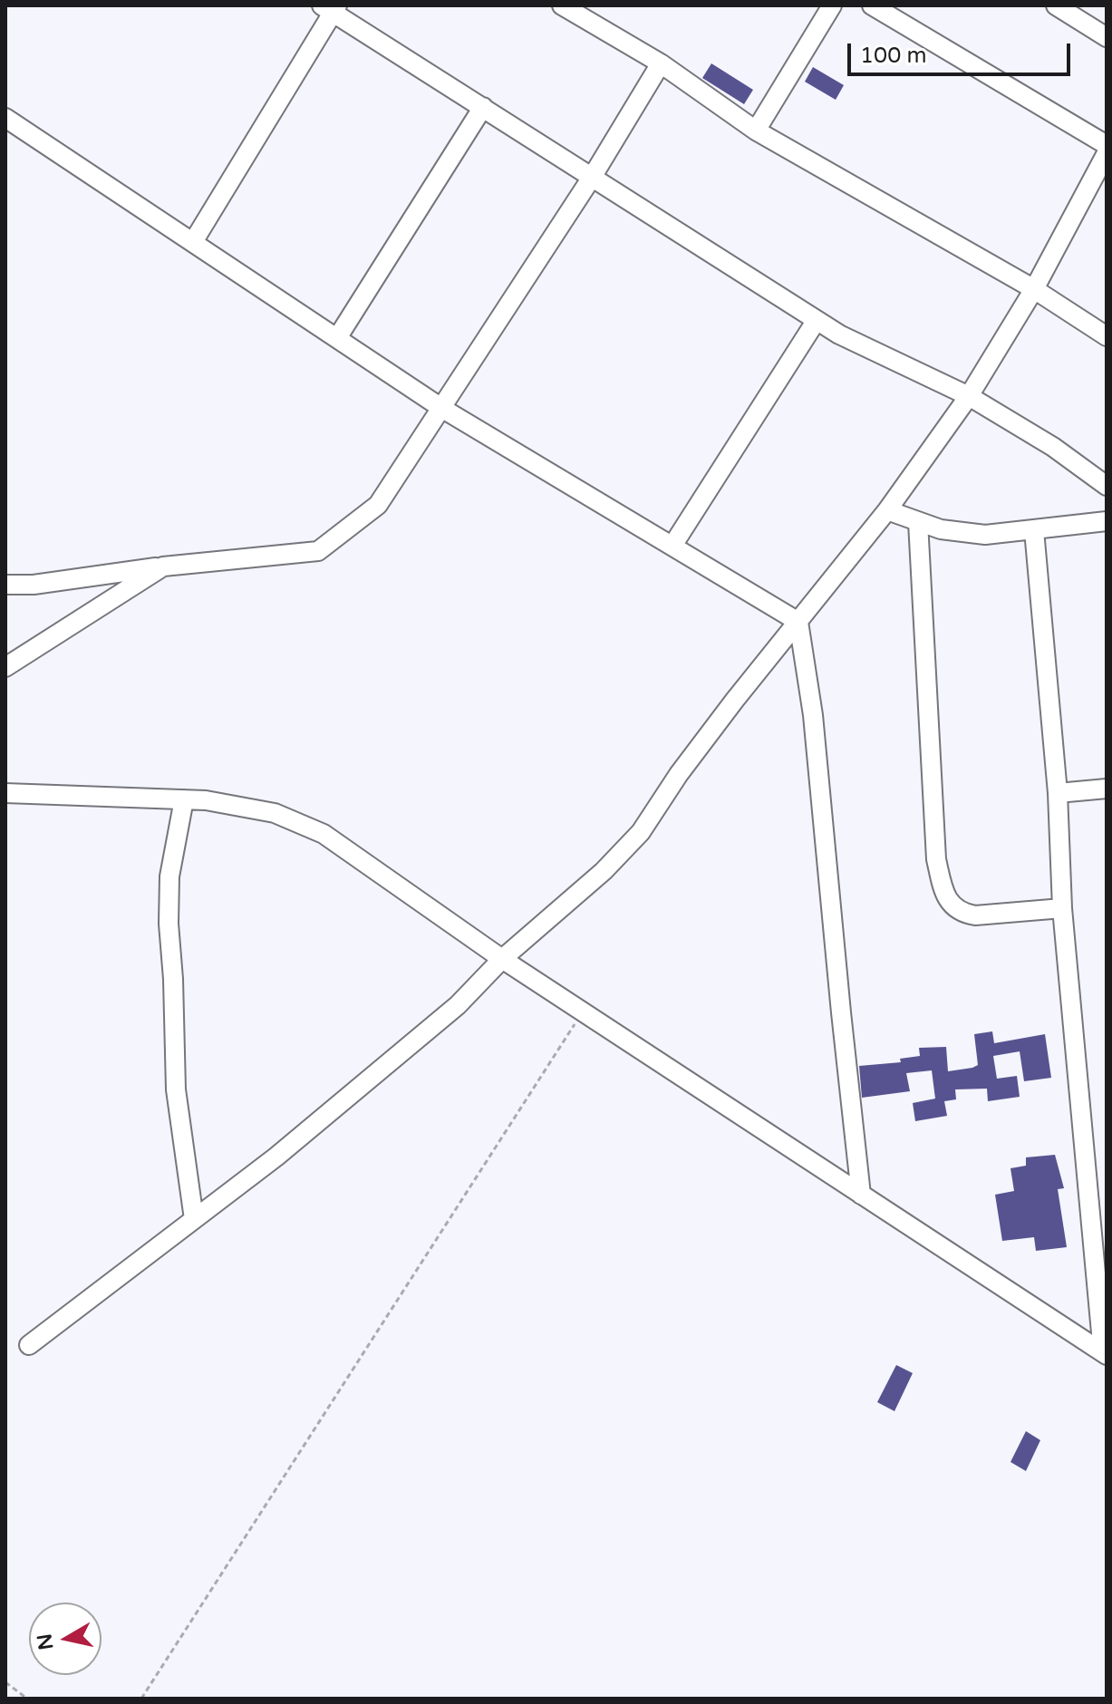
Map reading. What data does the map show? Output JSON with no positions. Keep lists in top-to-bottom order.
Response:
{
  "scale_bar": "100 m",
  "north": "left"
}
